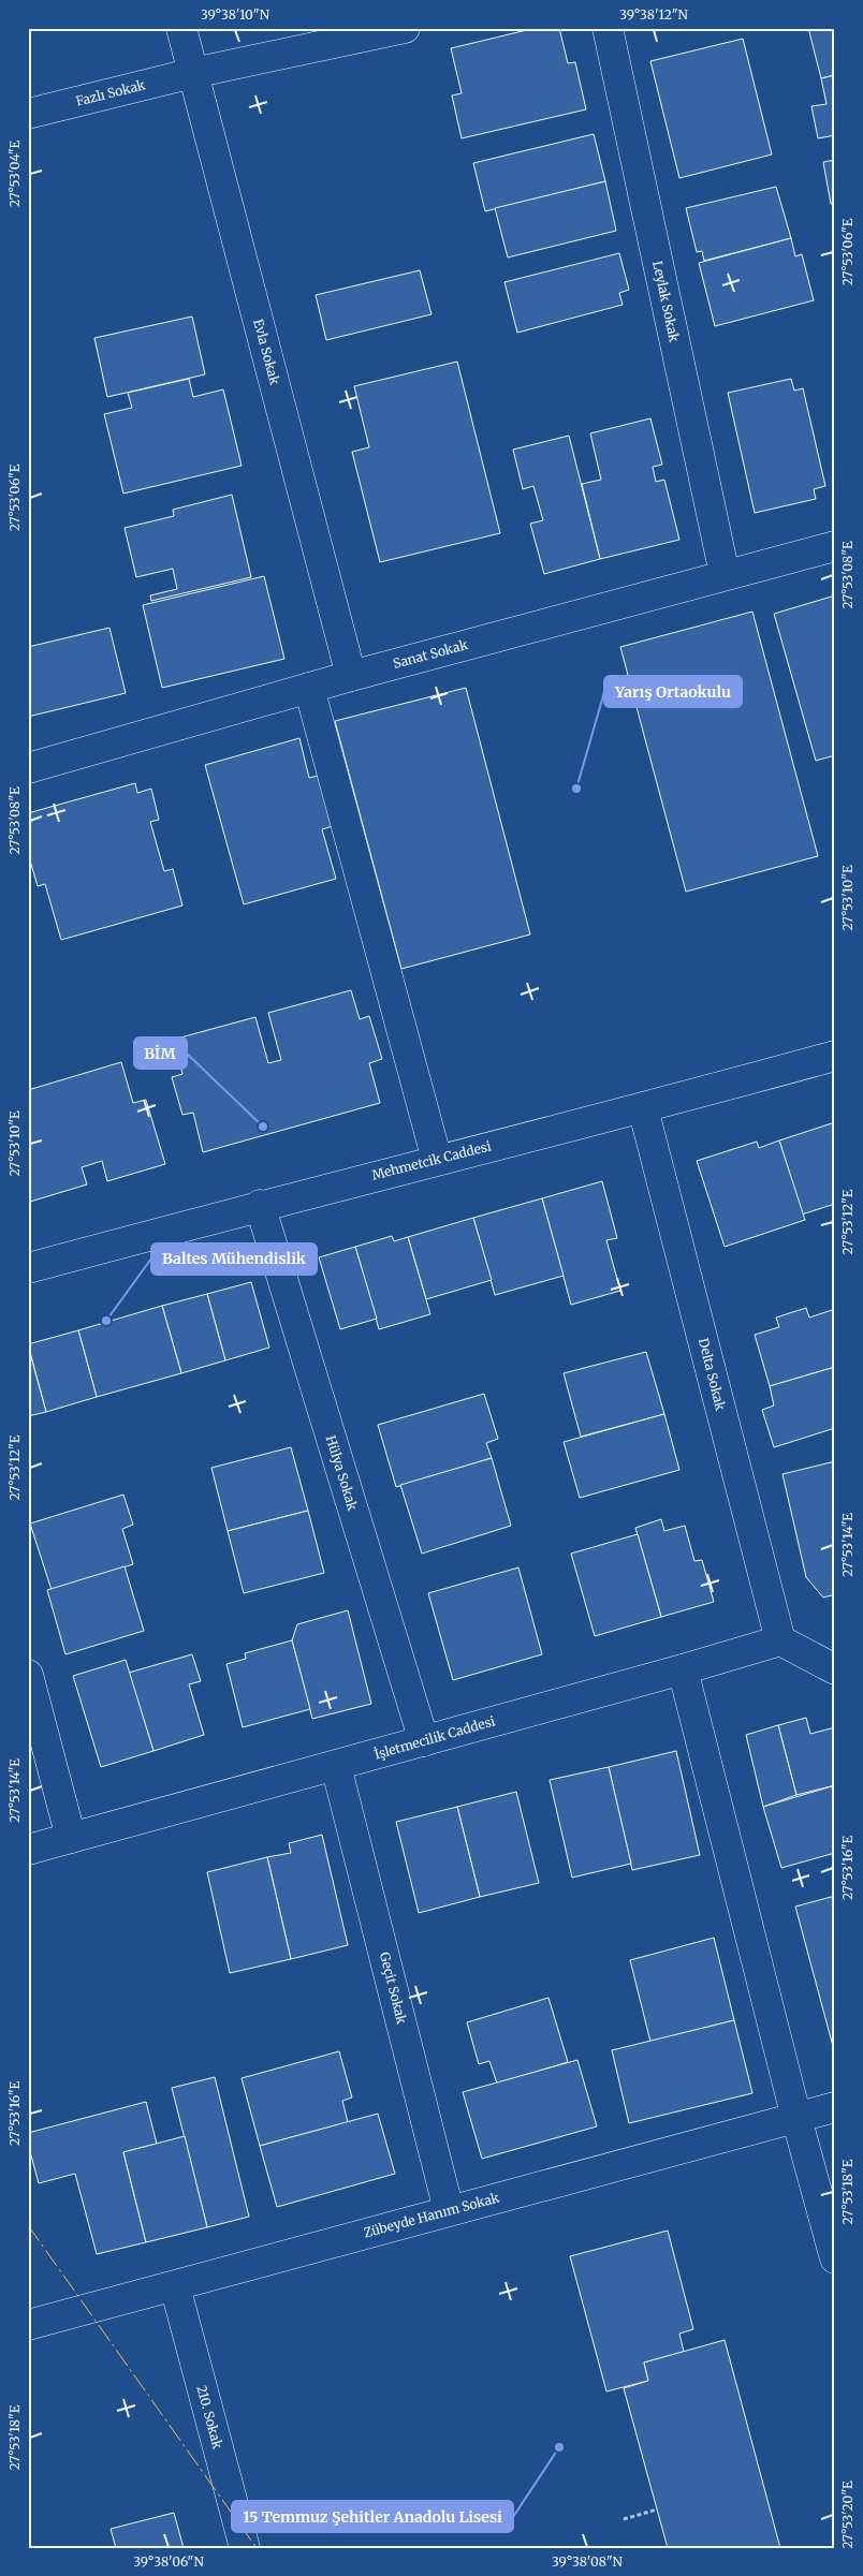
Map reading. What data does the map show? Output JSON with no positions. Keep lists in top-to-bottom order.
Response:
{
  "streets": {
    "street": [
      "Fazlı Sokak",
      "Leylak Sokak",
      "Evla Sokak",
      "Sanat Sokak",
      "Mehmetcik Caddesi",
      "Delta Sokak",
      "Hülya Sokak",
      "İşletmecilik Caddesi",
      "Geçit Sokak",
      "Zübeyde Hanım Sokak",
      "210. Sokak"
    ]
  },
  "crossings": [
    ["Fazlı Sokak", "Evla Sokak"],
    ["Leylak Sokak", "Sanat Sokak"],
    ["Evla Sokak", "Sanat Sokak"],
    ["Mehmetcik Caddesi", "Delta Sokak"],
    ["Mehmetcik Caddesi", "Hülya Sokak"],
    ["Delta Sokak", "İşletmecilik Caddesi"],
    ["Hülya Sokak", "İşletmecilik Caddesi"],
    ["İşletmecilik Caddesi", "Geçit Sokak"],
    ["Geçit Sokak", "Zübeyde Hanım Sokak"],
    ["Zübeyde Hanım Sokak", "210. Sokak"]
  ],
  "places": [
    "Yarış Ortaokulu",
    "BİM",
    "Baltes Mühendislik",
    "15 Temmuz Şehitler Anadolu Lisesi"
  ],
  "coordinates": [
    "39°38'10\"N",
    "39°38'12\"N",
    "27°53'04\"E",
    "27°53'06\"E",
    "27°53'08\"E",
    "27°53'10\"E",
    "27°53'12\"E",
    "27°53'14\"E",
    "27°53'16\"E",
    "27°53'18\"E",
    "27°53'20\"E",
    "39°38'06\"N",
    "39°38'08\"N"
  ]
}
